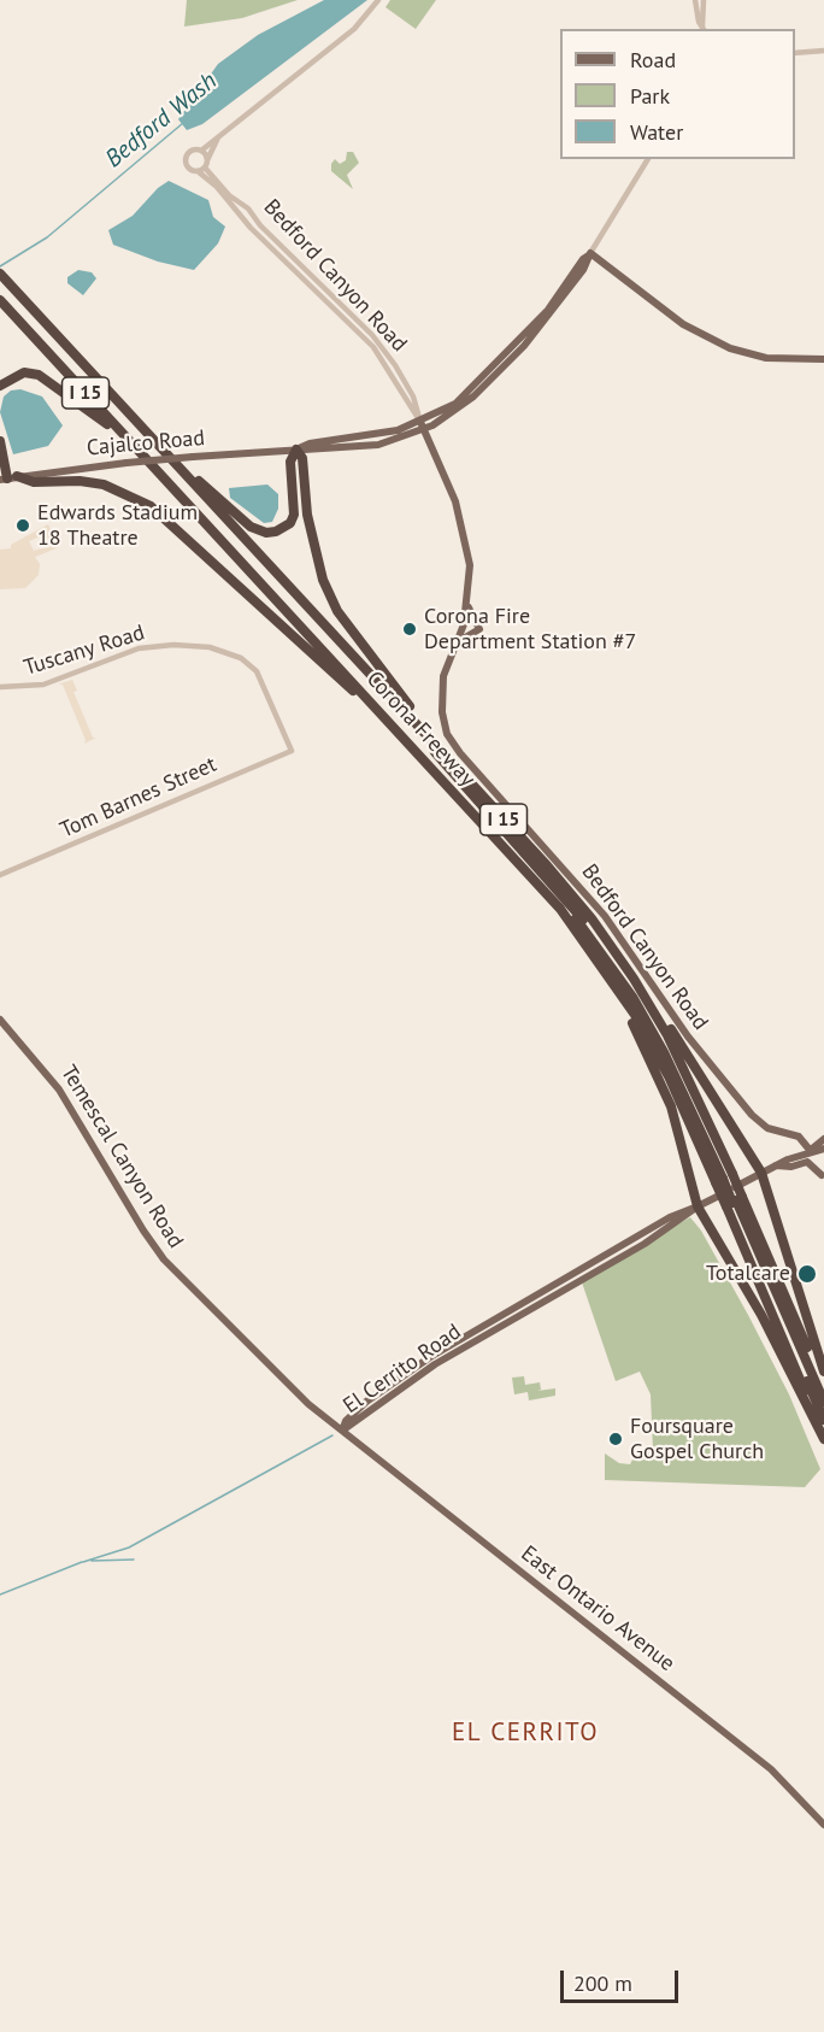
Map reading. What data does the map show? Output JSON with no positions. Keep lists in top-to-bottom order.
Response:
{
  "streets": {
    "highway": ["I 15", "Corona Freeway"],
    "main road": [
      "Bedford Canyon Road",
      "Cajalco Road",
      "Temescal Canyon Road",
      "El Cerrito Road",
      "East Ontario Avenue"
    ],
    "street": ["Tuscany Road", "Tom Barnes Street"]
  },
  "crossings": [
    ["Bedford Canyon Road", "Cajalco Road"],
    ["Bedford Canyon Road", "El Cerrito Road"],
    ["Tuscany Road", "Tom Barnes Street"],
    ["Temescal Canyon Road", "El Cerrito Road"],
    ["Temescal Canyon Road", "East Ontario Avenue"],
    ["El Cerrito Road", "East Ontario Avenue"]
  ],
  "districts": ["EL CERRITO"],
  "water": ["Bedford Wash"],
  "places": [
    "Edwards Stadium 18 Theatre",
    "Corona Fire Department Station #7",
    "Totalcare",
    "Foursquare Gospel Church"
  ],
  "legend": ["Road", "Park", "Water"],
  "scale_bar": "200 m"
}
